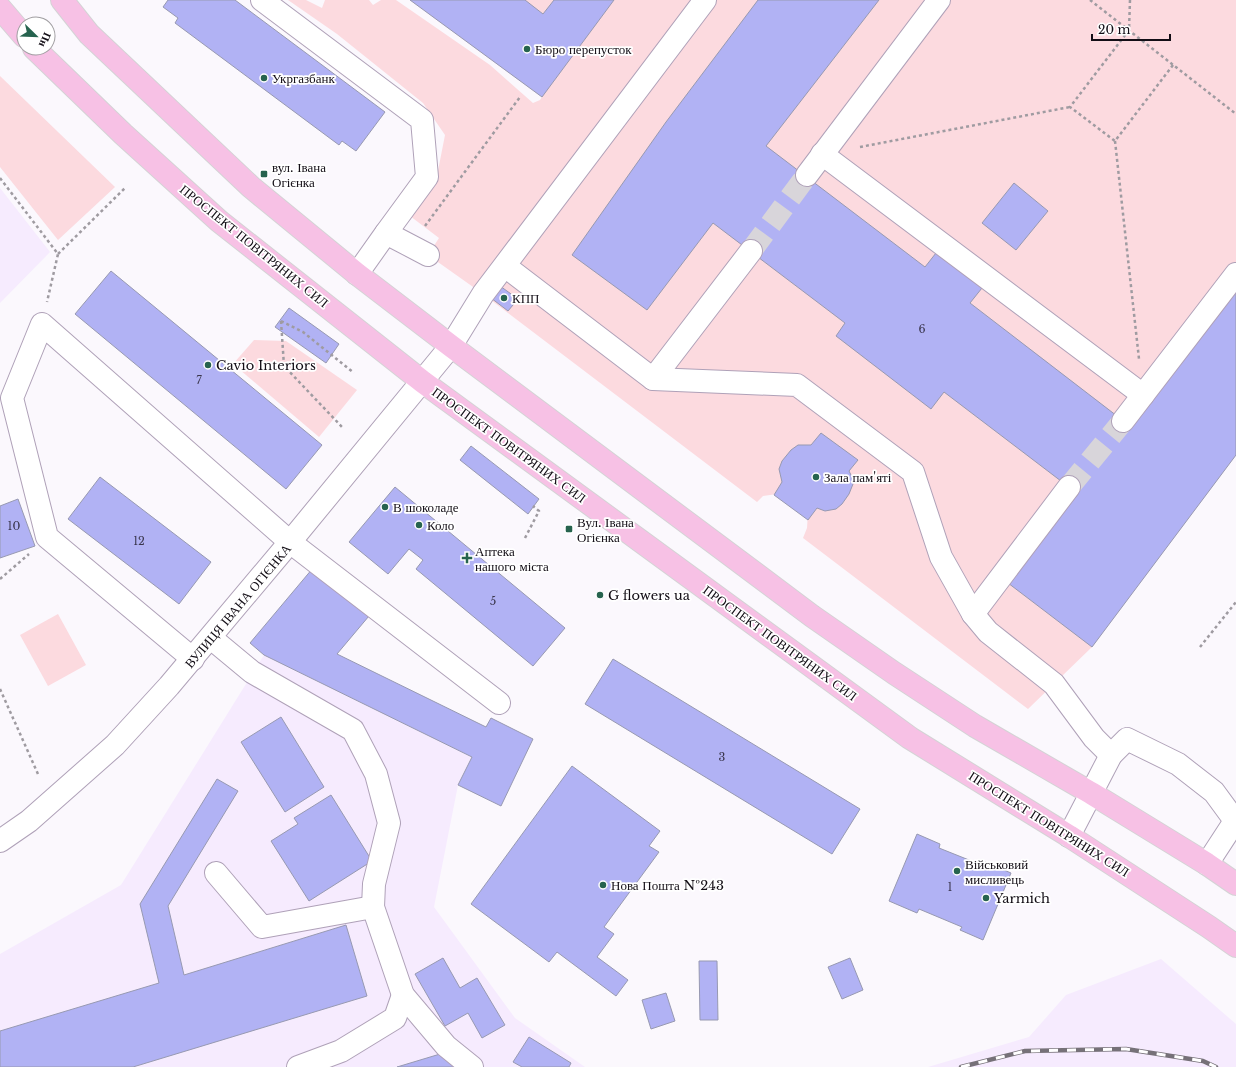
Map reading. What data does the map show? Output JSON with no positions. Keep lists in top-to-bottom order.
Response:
{
  "streets": {
    "main road": ["ПРОСПЕКТ ПОВІТРЯНИХ СИЛ"],
    "street": ["ВУЛИЦЯ ІВАНА ОГІЄНКА"]
  },
  "crossings": [
    ["ПРОСПЕКТ ПОВІТРЯНИХ СИЛ", "ВУЛИЦЯ ІВАНА ОГІЄНКА"]
  ],
  "places": {
    "other": [
      "Бюро перепусток",
      "Укргазбанк",
      "КПП",
      "Cavio Interiors",
      "Зала пам'яті",
      "В шоколаде",
      "Коло",
      "G flowers ua",
      "Військовий мисливець",
      "Нова Пошта №243",
      "Yarmich"
    ],
    "transit": ["вул. Івана Огієнка", "Вул. Івана Огієнка"],
    "health": ["Аптека нашого міста"]
  },
  "house_numbers": [
    "6",
    "7",
    "10",
    "12",
    "5",
    "3",
    "1"
  ],
  "scale_bar": "20 m",
  "north": "bottom right"
}
